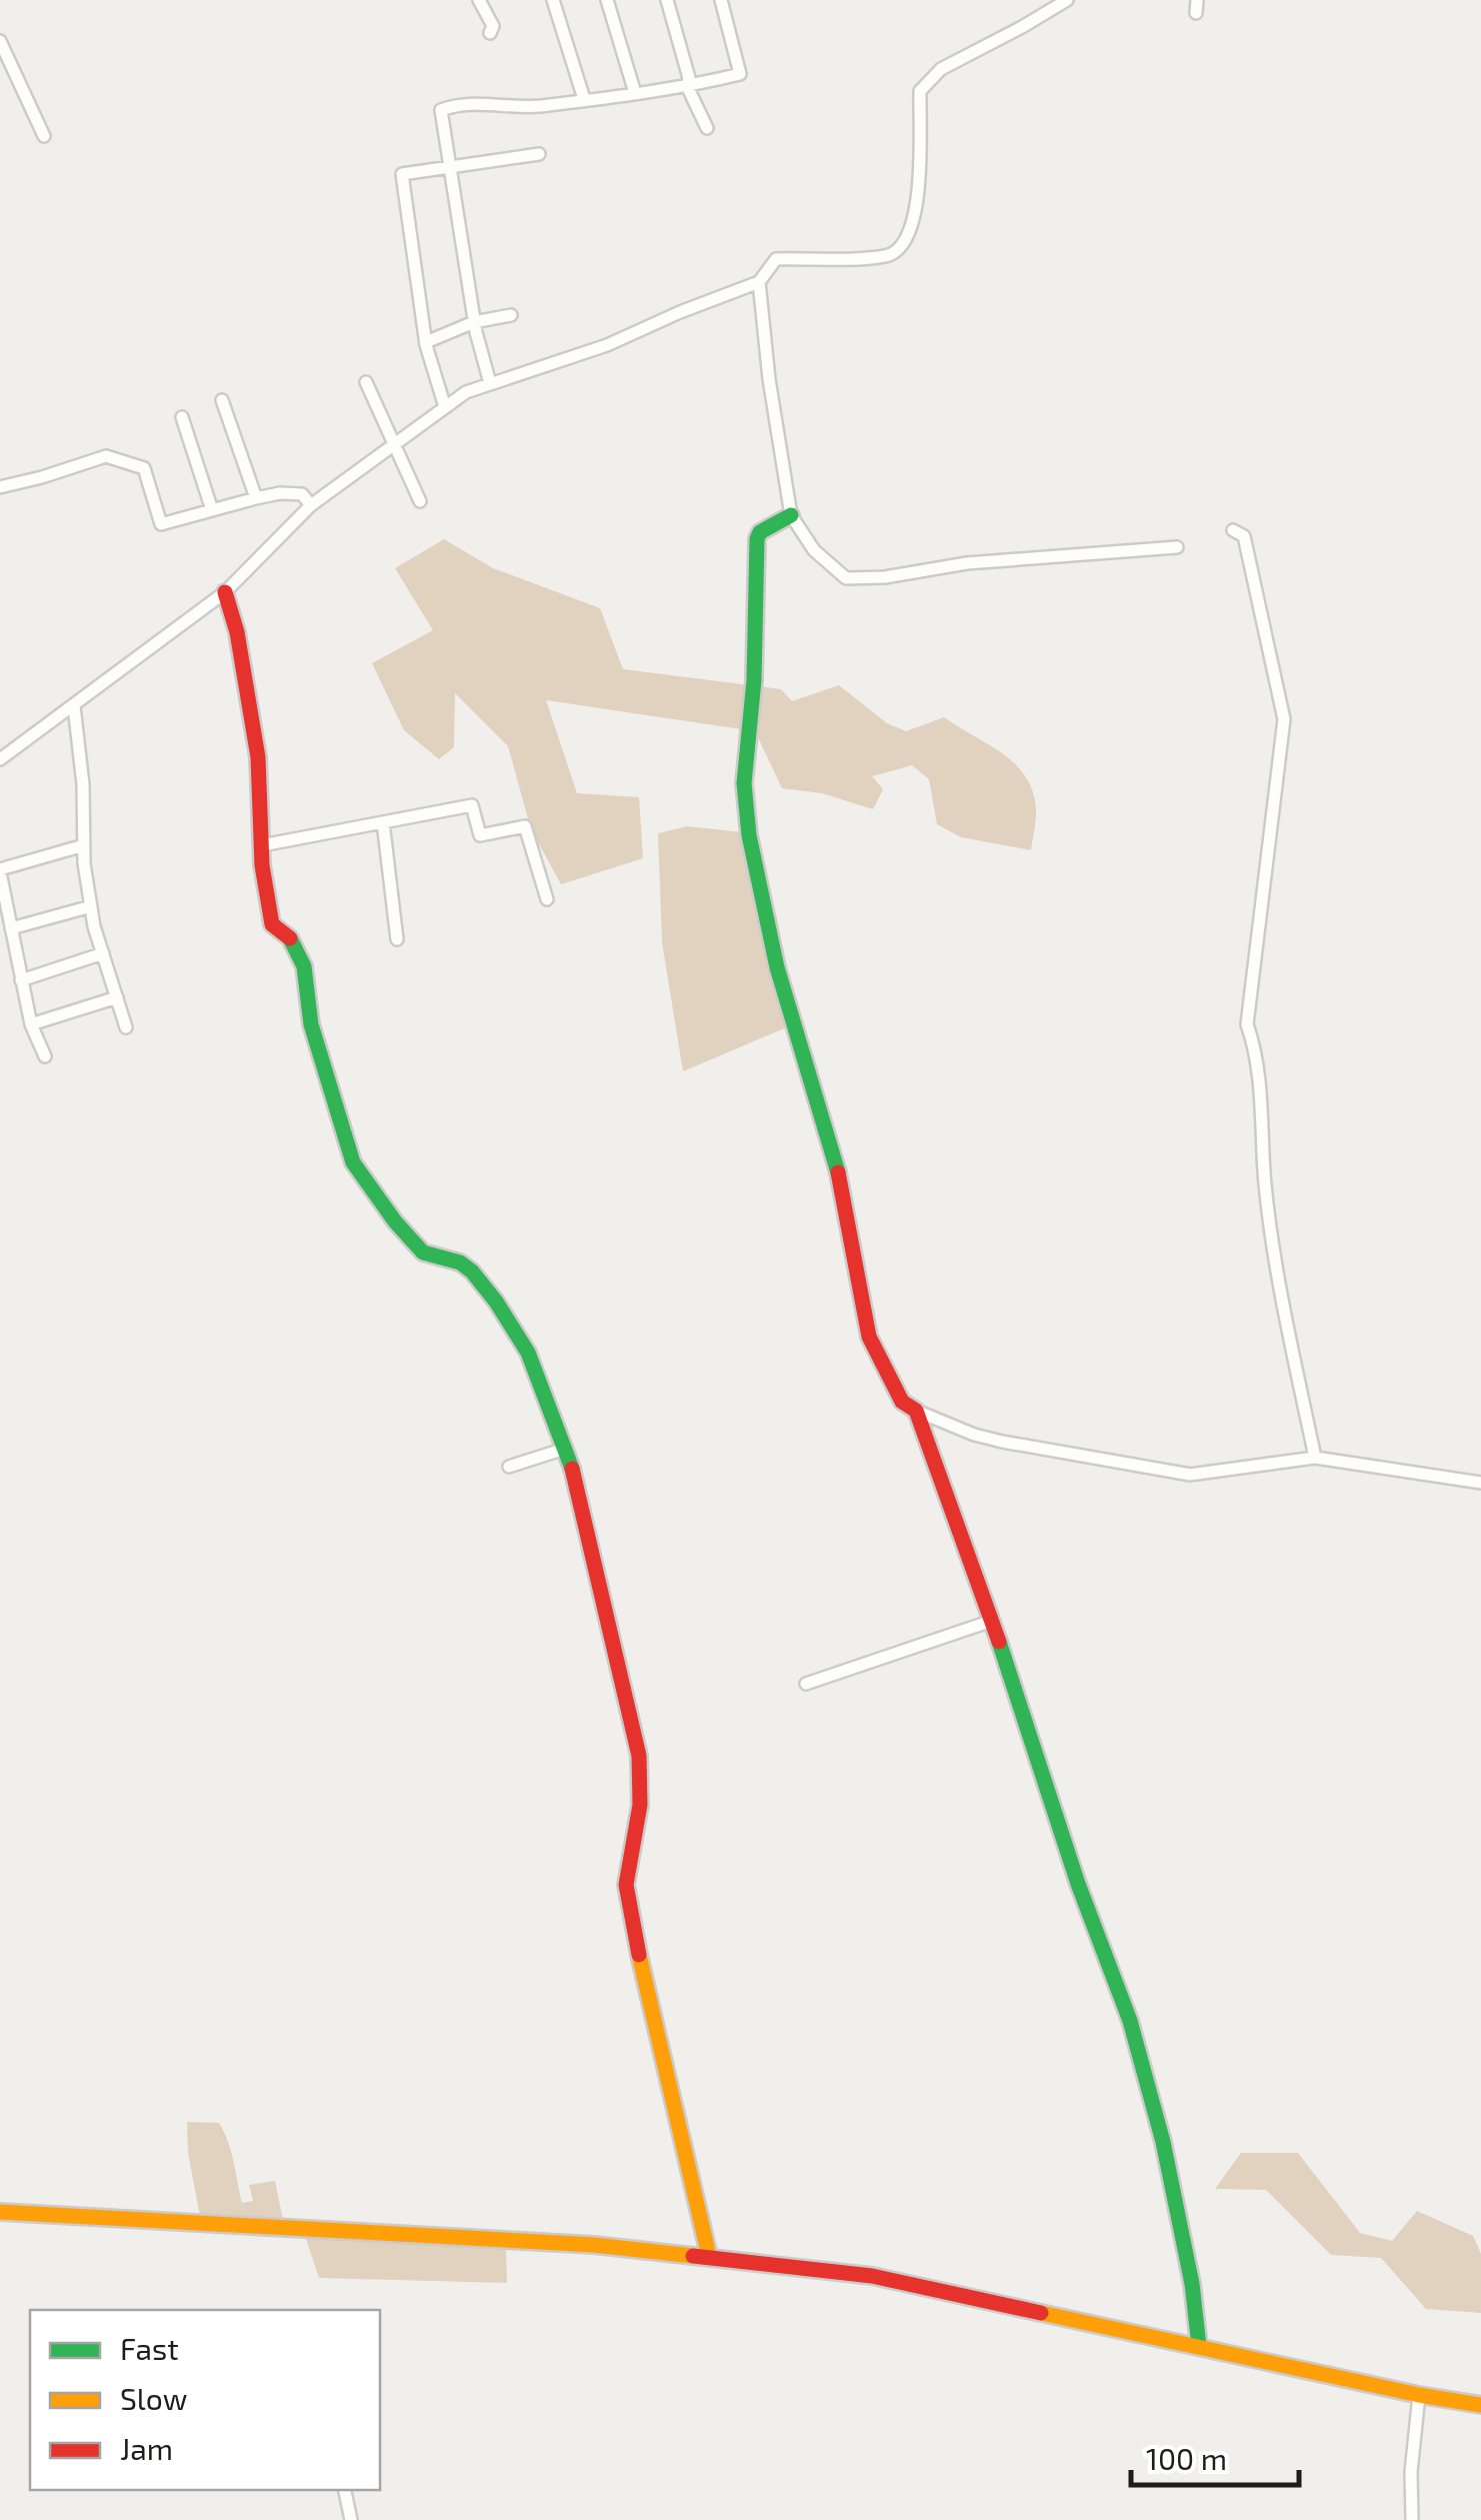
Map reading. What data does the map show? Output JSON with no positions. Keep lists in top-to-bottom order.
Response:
{
  "legend": ["Fast", "Slow", "Jam"],
  "scale_bar": "100 m"
}
